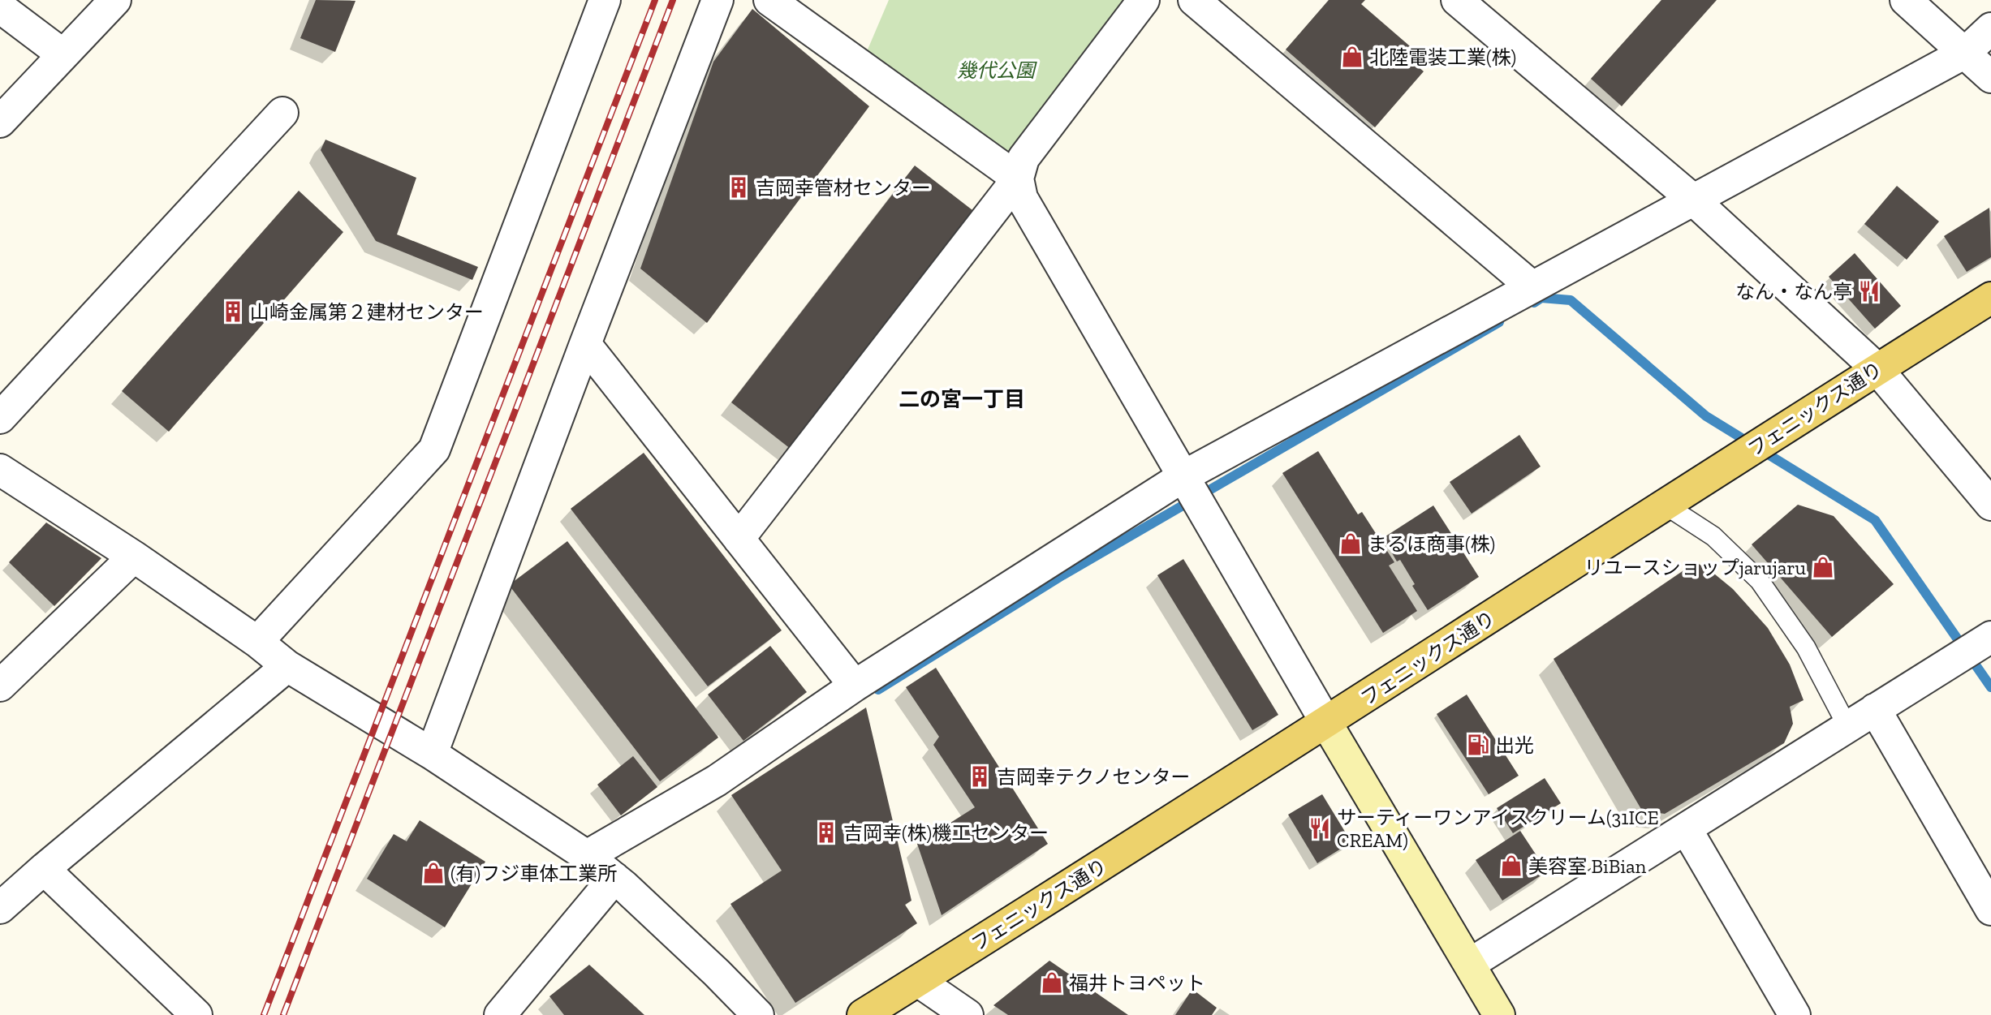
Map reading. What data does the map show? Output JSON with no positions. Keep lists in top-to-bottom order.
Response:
{
  "streets": {
    "main road": ["フェニックス通り"]
  },
  "districts": ["二の宮一丁目"],
  "parks": ["幾代公園"],
  "places": {
    "shop": [
      "北陸電装工業(株)",
      "まるほ商事(株)",
      "リユースショップjarujaru",
      "美容室 BiBian",
      "(有)フジ車体工業所",
      "福井トヨペット"
    ],
    "building": [
      "吉岡幸管材センター",
      "山崎金属第２建材センター",
      "吉岡幸テクノセンター",
      "吉岡幸(株)機工センター"
    ],
    "restaurant": ["なん・なん亭", "サーティーワンアイスクリーム(31ICE CREAM)"],
    "fuel station": ["出光"]
  }
}
